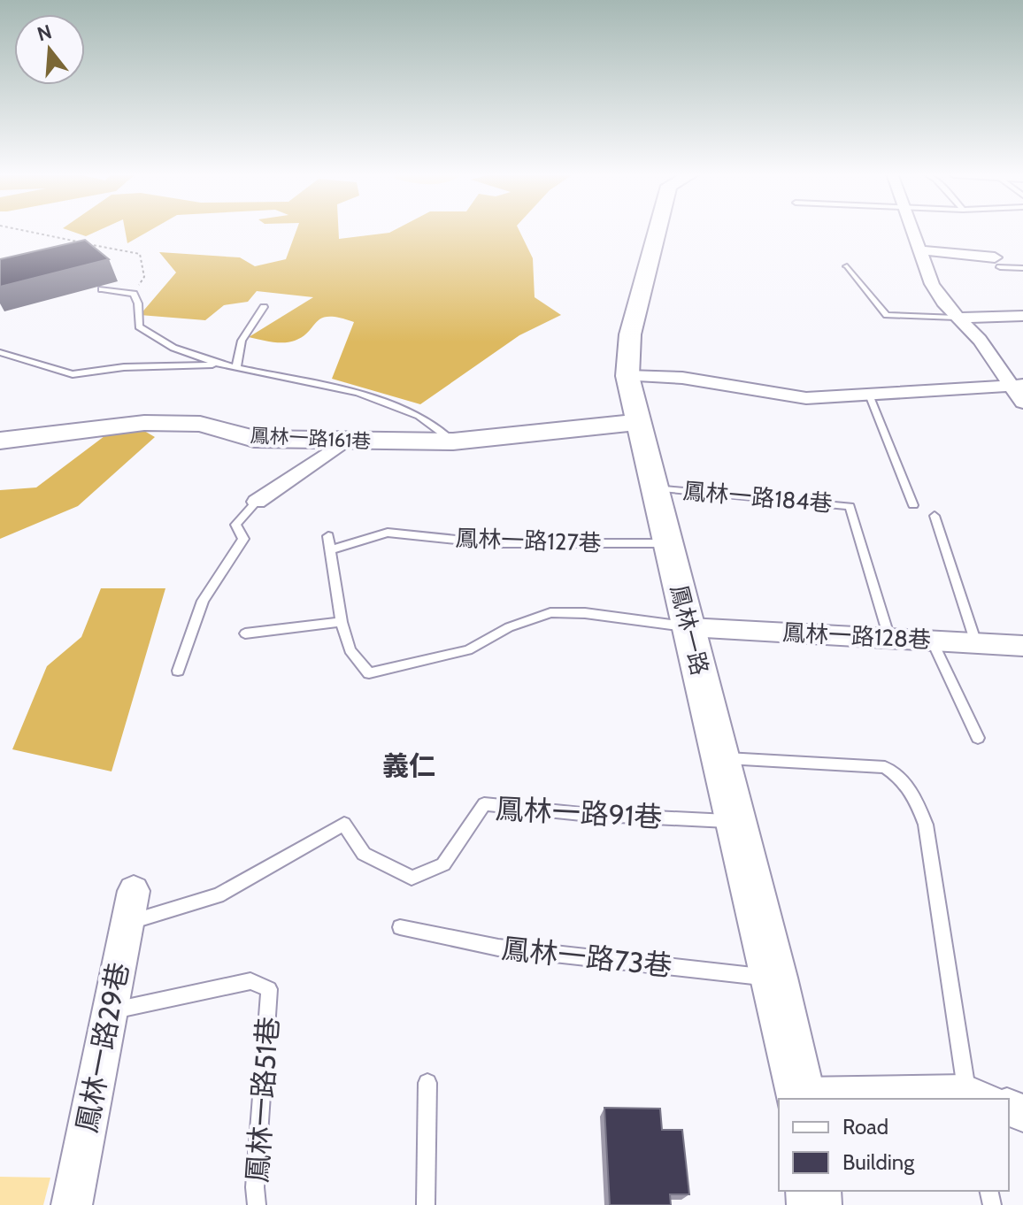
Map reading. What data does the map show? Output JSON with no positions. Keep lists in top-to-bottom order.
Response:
{
  "streets": {
    "street": [
      "鳳林一路161巷",
      "鳳林一路",
      "鳳林一路128巷",
      "鳳林一路29巷"
    ],
    "lane": [
      "鳳林一路184巷",
      "鳳林一路127巷",
      "鳳林一路91巷",
      "鳳林一路73巷",
      "鳳林一路51巷"
    ]
  },
  "crossings": [
    ["鳳林一路161巷", "鳳林一路"],
    ["鳳林一路184巷", "鳳林一路"],
    ["鳳林一路184巷", "鳳林一路128巷"],
    ["鳳林一路127巷", "鳳林一路"],
    ["鳳林一路", "鳳林一路128巷"],
    ["鳳林一路", "鳳林一路91巷"],
    ["鳳林一路", "鳳林一路73巷"],
    ["鳳林一路91巷", "鳳林一路29巷"],
    ["鳳林一路29巷", "鳳林一路51巷"]
  ],
  "districts": ["義仁"],
  "legend": ["Road", "Building"],
  "north": "top"
}
